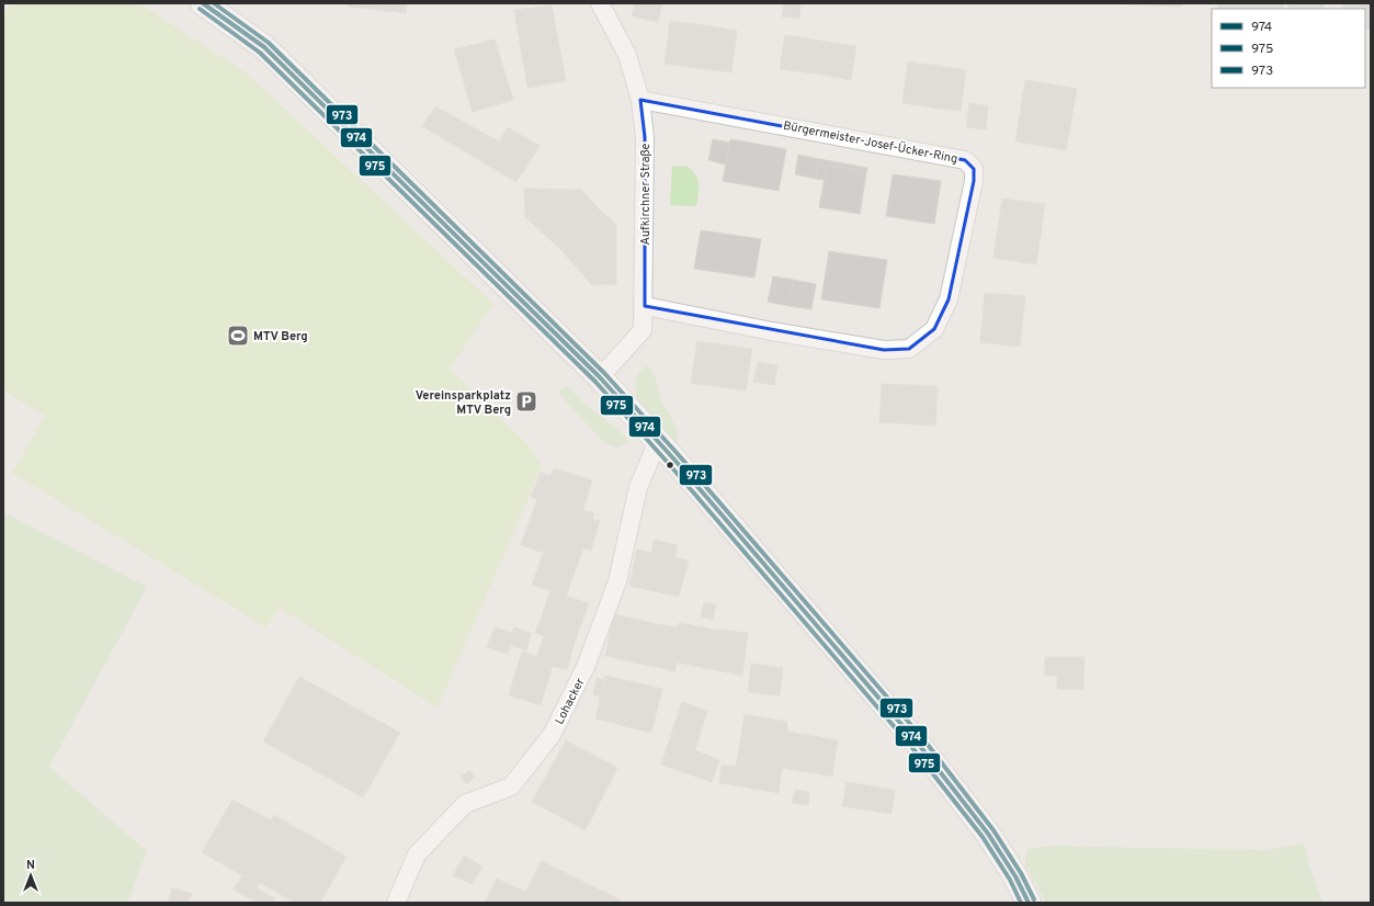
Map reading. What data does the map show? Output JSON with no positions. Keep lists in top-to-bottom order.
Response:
{
  "streets": {
    "street": ["Bürgermeister-Josef-Ücker-Ring", "Aufkirchner Straße", "Lohacker"]
  },
  "crossings": [
    ["Bürgermeister-Josef-Ücker-Ring", "Aufkirchner Straße"]
  ],
  "places": {
    "sports": ["MTV Berg"],
    "parking": ["Vereinsparkplatz MTV Berg"]
  },
  "lines": ["transit line 974", "transit line 973", "transit line 975"],
  "legend": ["974", "975", "973"],
  "north": "top"
}
